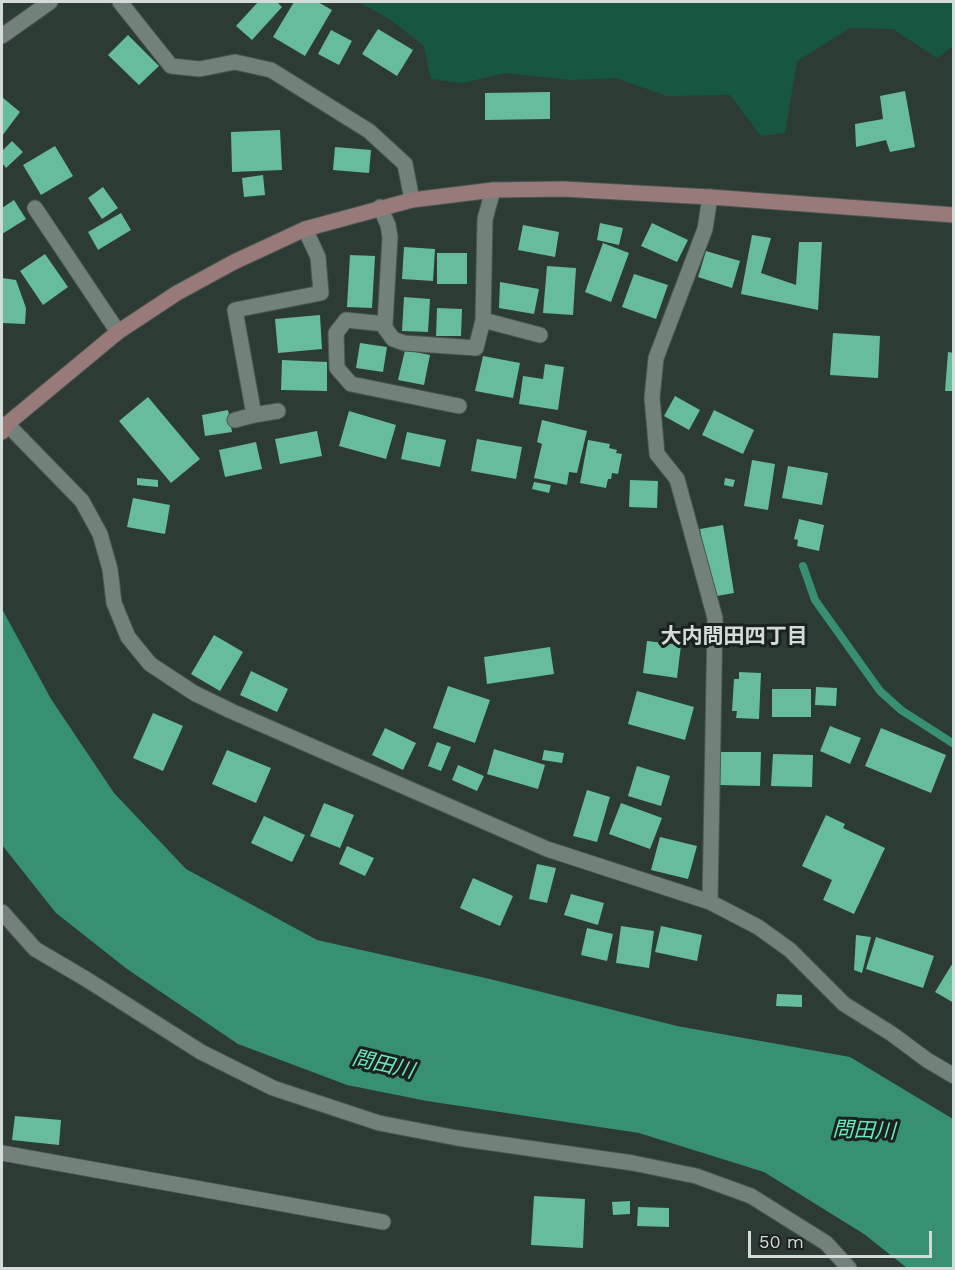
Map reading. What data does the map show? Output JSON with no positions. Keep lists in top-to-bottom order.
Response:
{
  "districts": ["大内問田四丁目"],
  "water": ["問田川"],
  "scale_bar": "50 m"
}
